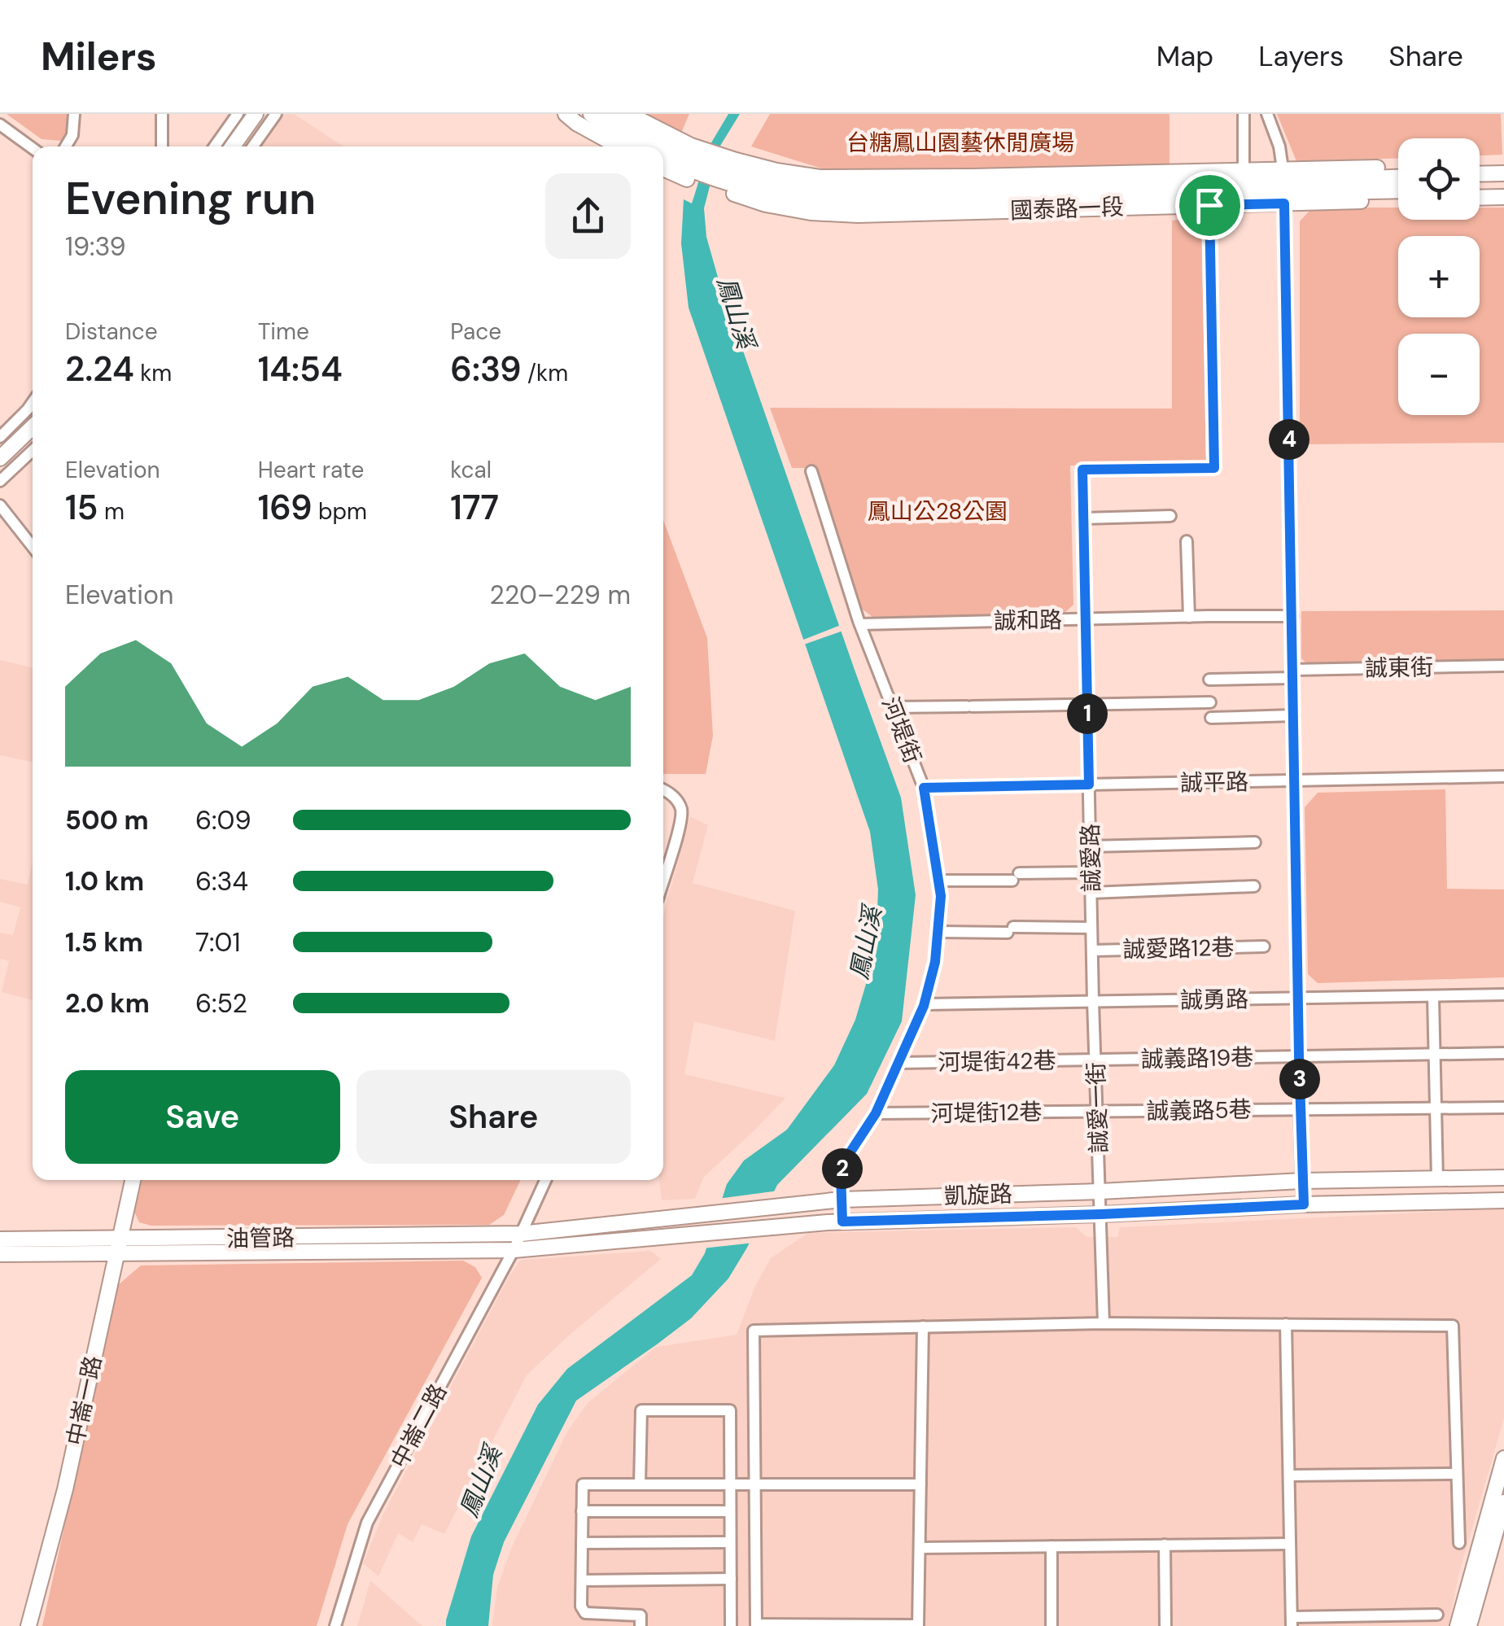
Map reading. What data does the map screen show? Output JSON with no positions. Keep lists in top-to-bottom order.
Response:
{
  "streets": {
    "street": [
      "國泰路一段",
      "誠和路",
      "誠東街",
      "河堤街",
      "誠平路",
      "誠愛路",
      "誠愛路12巷",
      "誠勇路",
      "誠義路19巷",
      "河堤街42巷",
      "誠愛一街",
      "誠義路5巷",
      "河堤街12巷",
      "凱旋路",
      "油管路",
      "中崙一路",
      "中崙二路"
    ]
  },
  "crossings": [
    ["國泰路一段", "誠愛路"],
    ["誠和路", "河堤街"],
    ["誠和路", "誠愛路"],
    ["河堤街", "誠平路"],
    ["河堤街", "誠勇路"],
    ["河堤街", "河堤街42巷"],
    ["河堤街", "河堤街12巷"],
    ["河堤街", "凱旋路"],
    ["誠平路", "誠愛路"],
    ["誠愛路", "誠愛路12巷"],
    ["誠愛路", "誠勇路"],
    ["誠愛路", "誠愛一街"],
    ["誠勇路", "誠愛一街"],
    ["誠義路19巷", "河堤街42巷"],
    ["誠義路19巷", "誠愛一街"],
    ["河堤街42巷", "誠愛一街"],
    ["誠愛一街", "誠義路5巷"],
    ["誠愛一街", "河堤街12巷"],
    ["誠愛一街", "凱旋路"],
    ["誠義路5巷", "河堤街12巷"],
    ["凱旋路", "油管路"],
    ["凱旋路", "中崙二路"],
    ["油管路", "中崙一路"],
    ["油管路", "中崙二路"]
  ],
  "water": ["鳳山溪"],
  "parks": ["台糖鳳山園藝休閒廣場", "鳳山公28公園"],
  "page": {
    "header": "Milers",
    "nav": ["Map", "Layers", "Share"],
    "map_buttons": ["+", "−"],
    "heading": ["Evening run", "19:39"],
    "stats": [
      ["Distance", "2.24 km"],
      ["Time", "14:54"],
      ["Pace", "6:39 /km"],
      ["Elevation", "15 m"],
      ["Heart rate", "169 bpm"],
      ["kcal", "177"]
    ],
    "pins": [
      "4",
      "1",
      "3",
      "2"
    ],
    "chart": ["Elevation", "220–229 m"],
    "list": [
      {
        "name": "500 m",
        "note": "6:09"
      },
      {
        "name": "1.0 km",
        "note": "6:34"
      },
      {
        "name": "1.5 km",
        "note": "7:01"
      },
      {
        "name": "2.0 km",
        "note": "6:52"
      }
    ],
    "buttons": ["Save", "Share"]
  }
}
